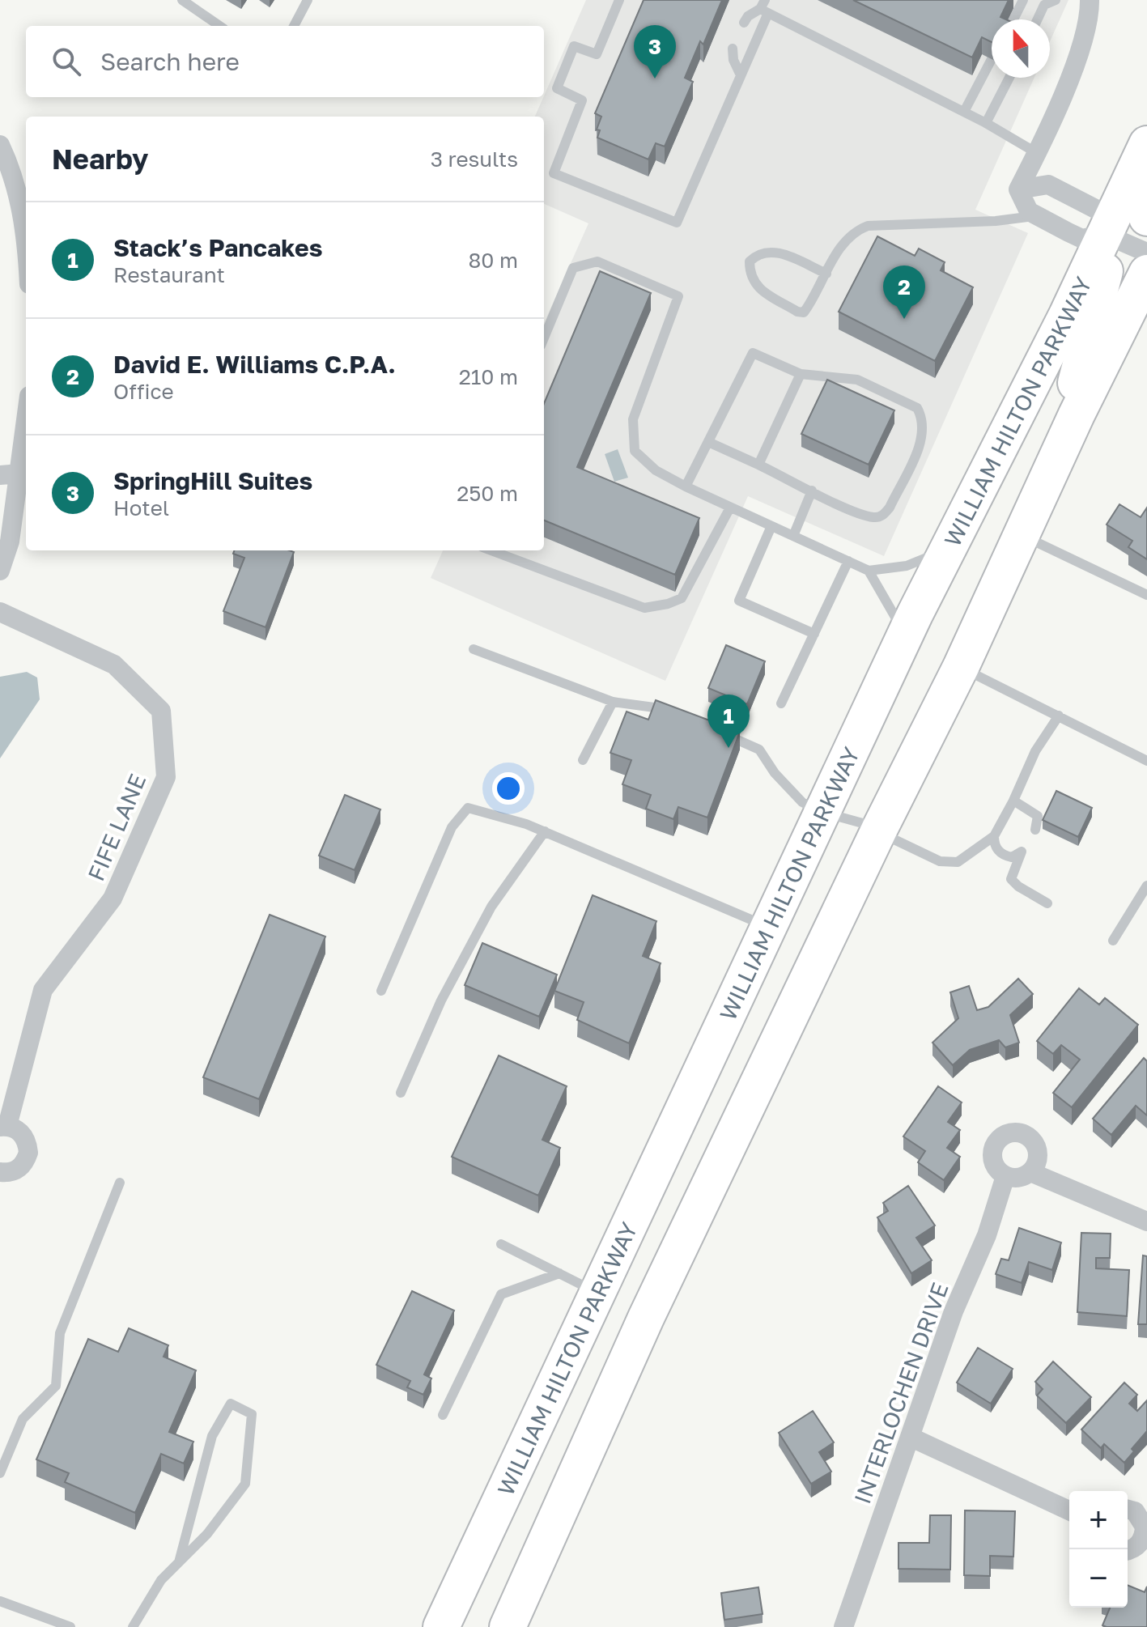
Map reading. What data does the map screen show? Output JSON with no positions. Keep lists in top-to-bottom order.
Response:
{
  "streets": {
    "highway": ["WILLIAM HILTON PARKWAY"],
    "street": ["FIFE LANE", "INTERLOCHEN DRIVE"]
  },
  "north": "top",
  "page": {
    "pins": ["3", "2", "1"],
    "search": "Search here",
    "heading": ["Nearby", "3 results"],
    "list": [
      {
        "mark": "1",
        "name": "Stack’s Pancakes",
        "note": "Restaurant",
        "value": "80 m"
      },
      {
        "mark": "2",
        "name": "David E. Williams C.P.A.",
        "note": "Office",
        "value": "210 m"
      },
      {
        "mark": "3",
        "name": "SpringHill Suites",
        "note": "Hotel",
        "value": "250 m"
      }
    ],
    "map_buttons": ["+", "−"]
  }
}
